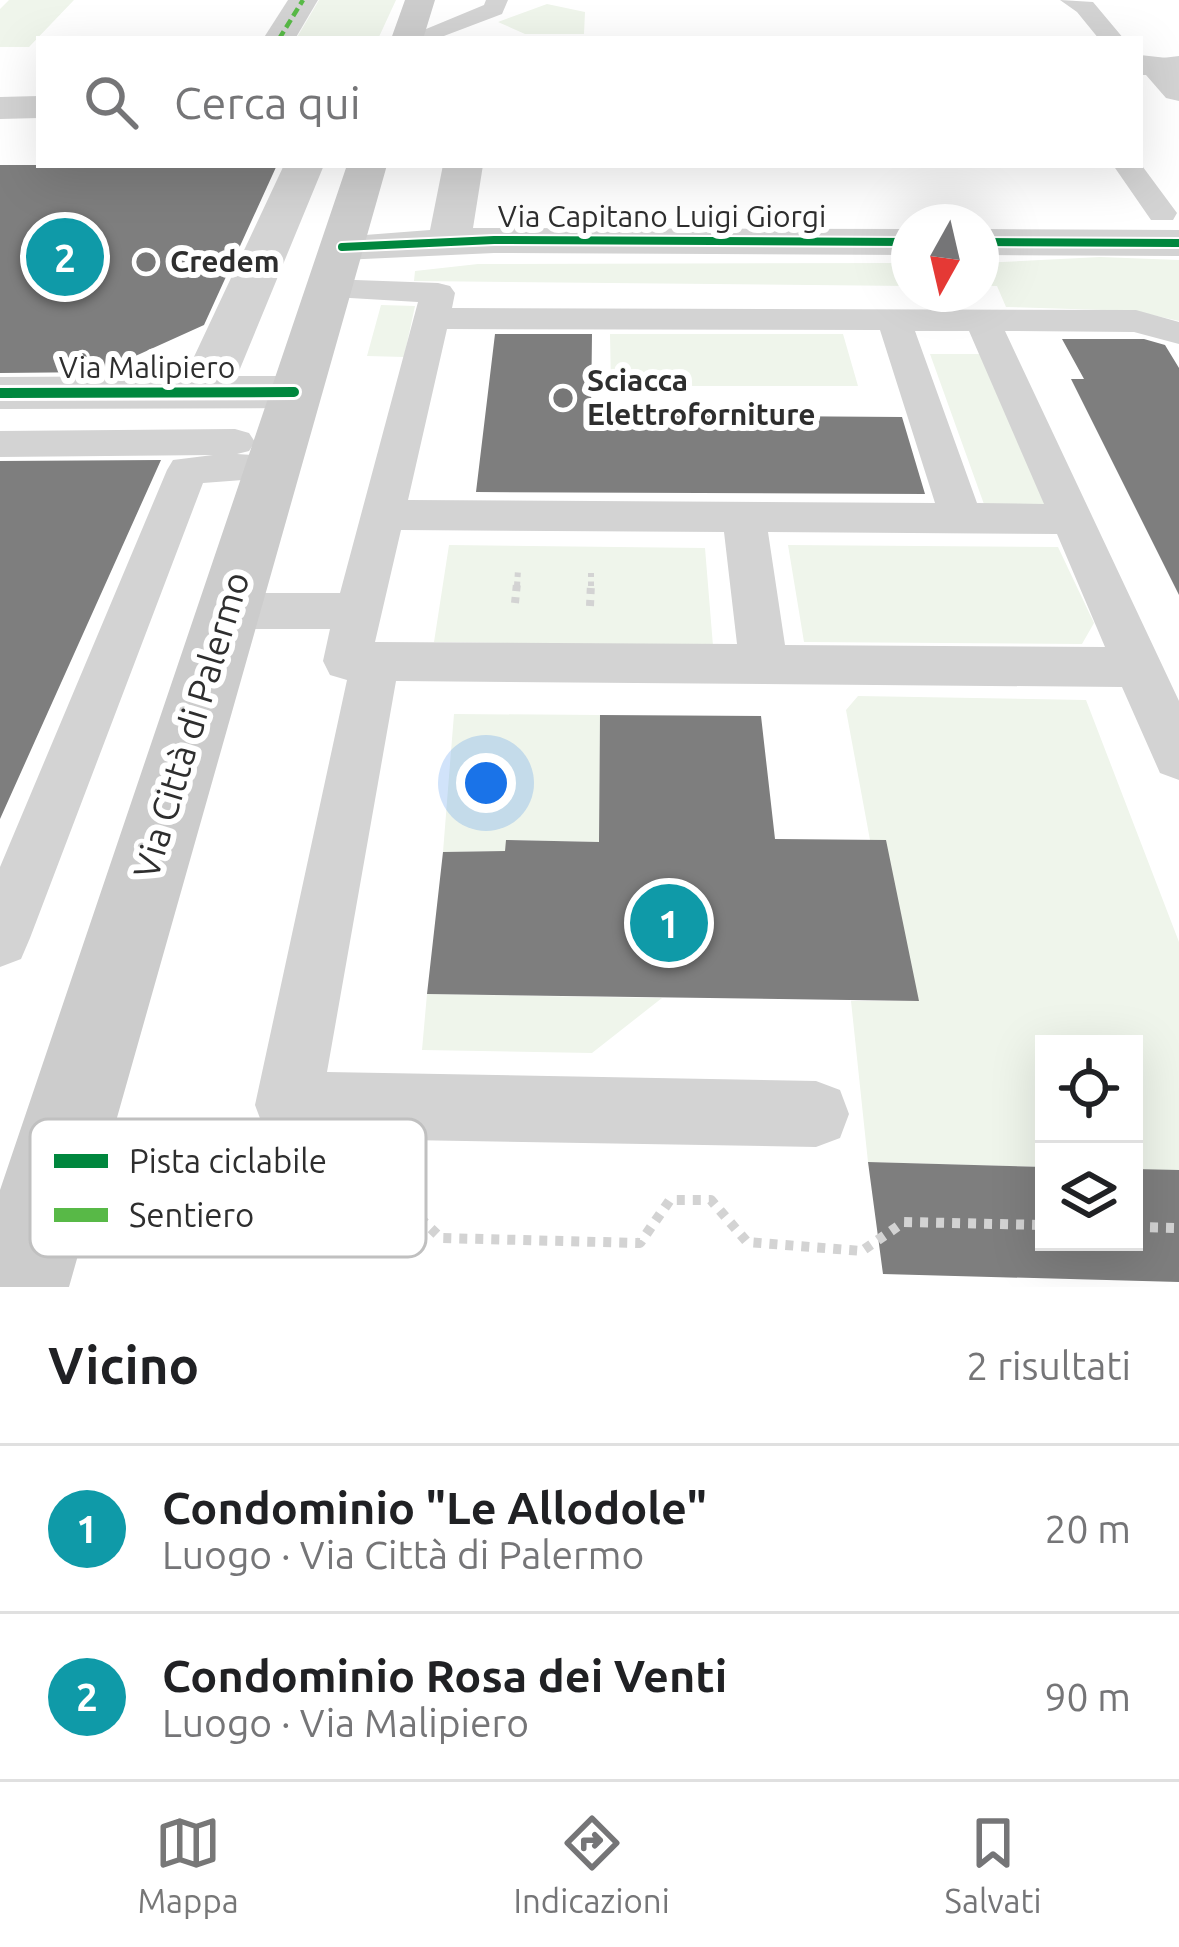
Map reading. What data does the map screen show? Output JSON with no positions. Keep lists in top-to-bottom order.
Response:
{
  "streets": {
    "main road": ["Via Città di Palermo"],
    "street": ["Via Capitano Luigi Giorgi", "Via Malipiero"]
  },
  "crossings": [
    ["Via Capitano Luigi Giorgi", "Via Città di Palermo"],
    ["Via Malipiero", "Via Città di Palermo"]
  ],
  "places": ["Credem", "Sciacca Elettroforniture"],
  "legend": ["Pista ciclabile", "Sentiero"],
  "north": "bottom",
  "page": {
    "search": "Cerca qui",
    "pins": ["2", "1"],
    "heading": ["Vicino", "2 risultati"],
    "list": [
      {
        "mark": "1",
        "name": "Condominio \"Le Allodole\"",
        "note": "Luogo · Via Città di Palermo",
        "value": "20 m"
      },
      {
        "mark": "2",
        "name": "Condominio Rosa dei Venti",
        "note": "Luogo · Via Malipiero",
        "value": "90 m"
      }
    ],
    "nav": ["Mappa", "Indicazioni", "Salvati"]
  }
}
